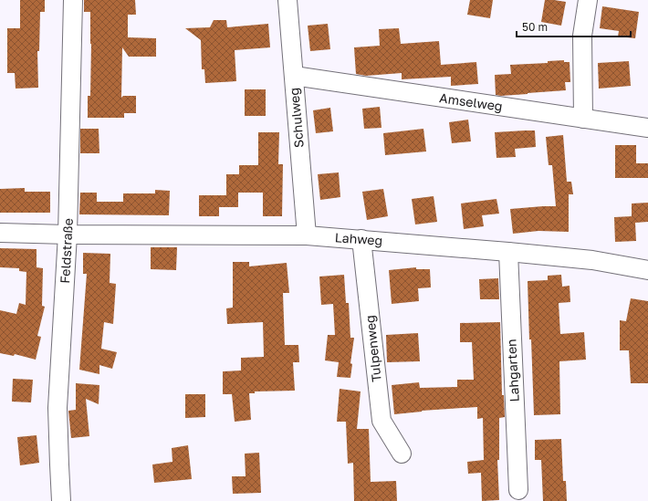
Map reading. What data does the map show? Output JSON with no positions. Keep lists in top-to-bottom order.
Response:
{
  "streets": {
    "street": [
      "Amselweg",
      "Schulweg",
      "Lahweg",
      "Feldstraße",
      "Tulpenweg",
      "Lahgarten"
    ]
  },
  "crossings": [
    ["Amselweg", "Schulweg"],
    ["Schulweg", "Lahweg"],
    ["Lahweg", "Feldstraße"],
    ["Lahweg", "Tulpenweg"],
    ["Lahweg", "Lahgarten"]
  ],
  "scale_bar": "50 m"
}
